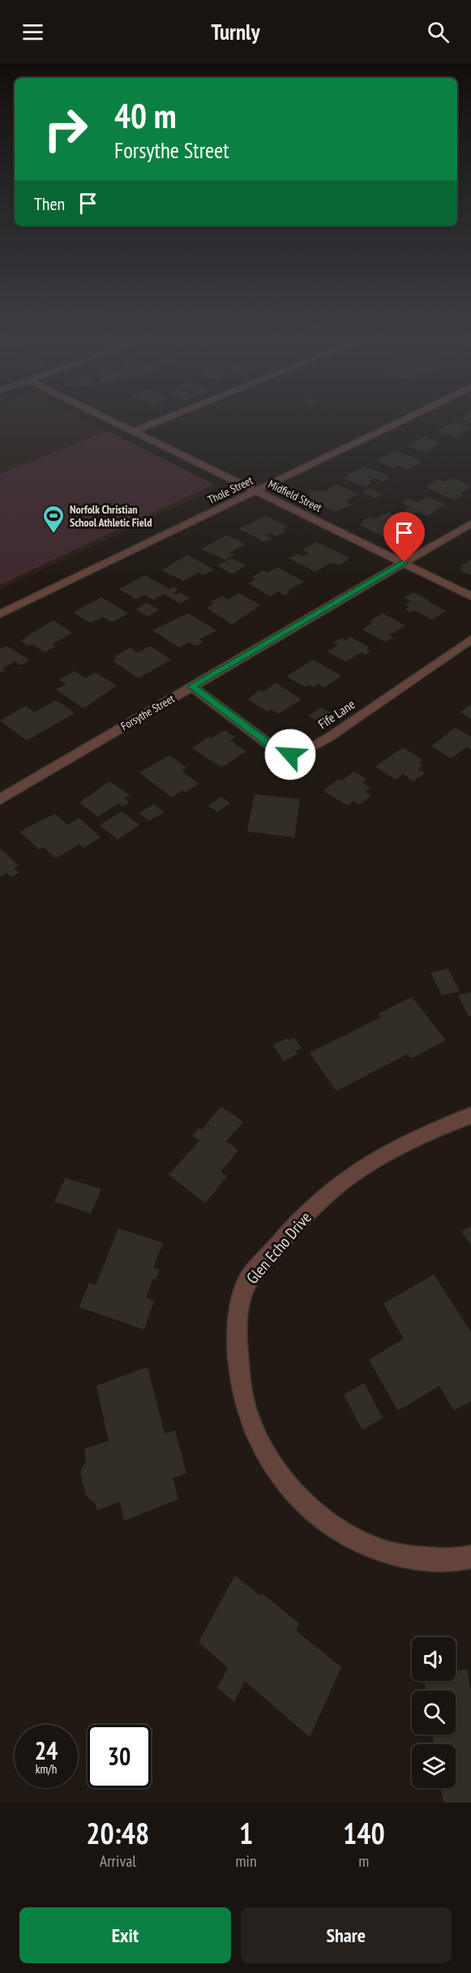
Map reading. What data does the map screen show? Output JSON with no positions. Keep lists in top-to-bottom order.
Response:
{
  "streets": {
    "street": [
      "Thole Street",
      "Midfield Street",
      "Forsythe Street",
      "Fife Lane",
      "Glen Echo Drive"
    ]
  },
  "crossings": [
    ["Thole Street", "Midfield Street"],
    ["Midfield Street", "Forsythe Street"],
    ["Forsythe Street", "Fife Lane"]
  ],
  "places": {
    "sports": ["Norfolk Christian School Athletic Field"]
  },
  "page": {
    "header": "Turnly",
    "turn": ["40 m", "Forsythe Street"],
    "then": "Then",
    "speed": "24 km/h",
    "limit": "30",
    "eta": [
      "20:48",
      "Arrival",
      "1",
      "min",
      "140",
      "m"
    ],
    "buttons": ["Exit", "Share"]
  }
}
